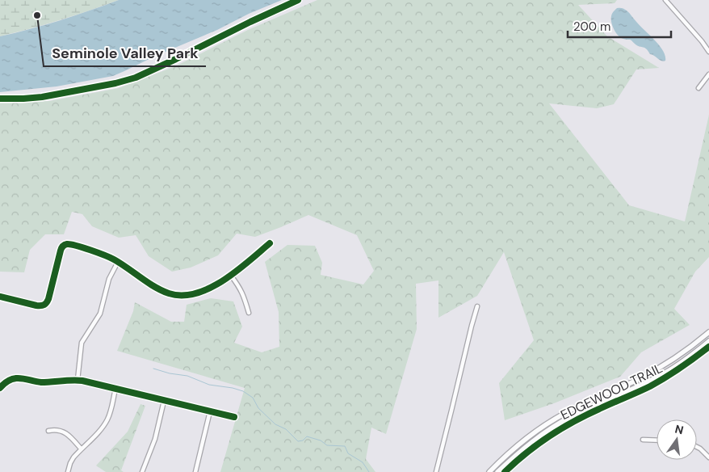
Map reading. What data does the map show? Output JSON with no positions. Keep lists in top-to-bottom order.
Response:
{
  "streets": {
    "cycle path": ["EDGEWOOD TRAIL"]
  },
  "places": ["Seminole Valley Park"],
  "scale_bar": "200 m",
  "north": "top"
}
